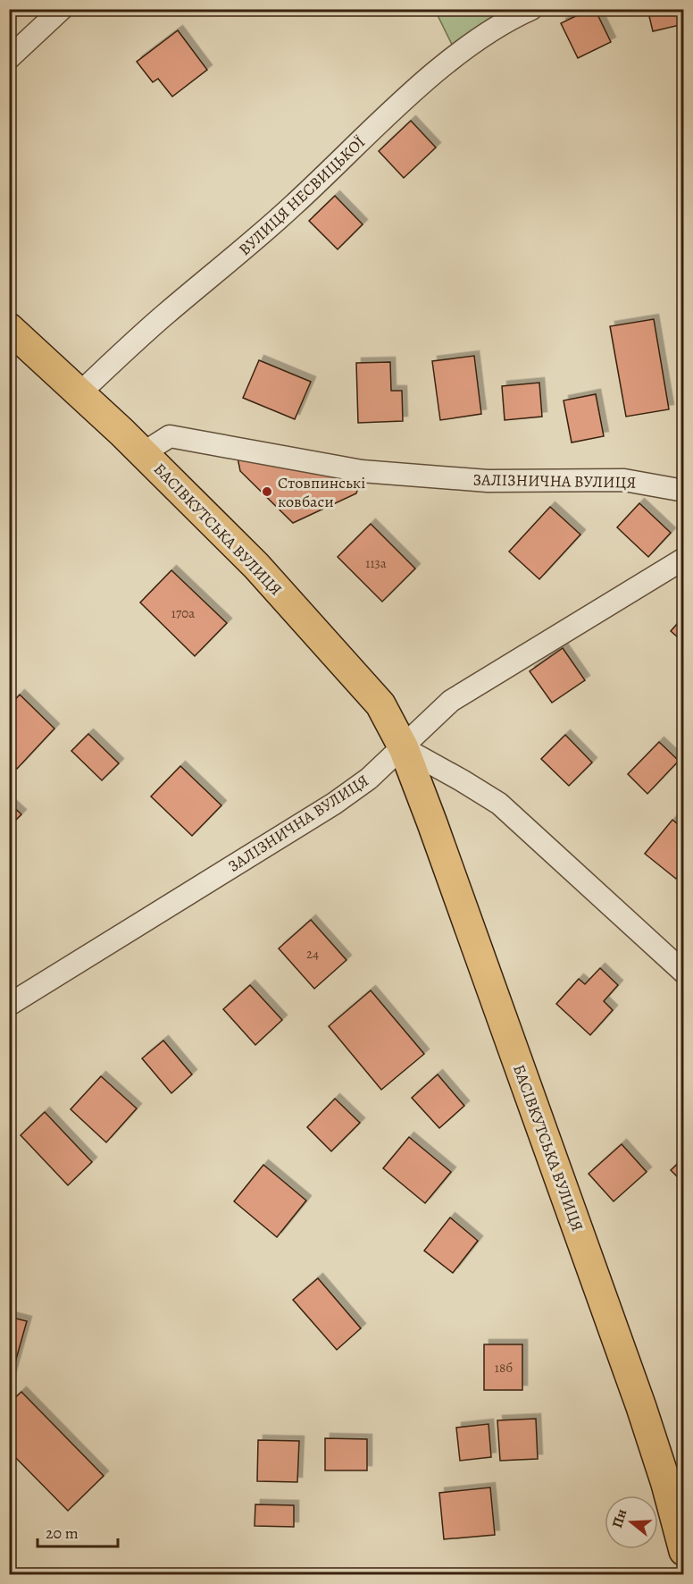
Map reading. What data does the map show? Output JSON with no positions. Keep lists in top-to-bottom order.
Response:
{
  "streets": {
    "main road": ["БАСІВКУТСЬКА ВУЛИЦЯ"],
    "street": ["ВУЛИЦЯ НЕСВИЦЬКОЇ", "ЗАЛІЗНИЧНА ВУЛИЦЯ"]
  },
  "crossings": [
    ["ВУЛИЦЯ НЕСВИЦЬКОЇ", "БАСІВКУТСЬКА ВУЛИЦЯ"],
    ["ЗАЛІЗНИЧНА ВУЛИЦЯ", "БАСІВКУТСЬКА ВУЛИЦЯ"]
  ],
  "places": ["Стовпинські ковбаси"],
  "house_numbers": [
    "113а",
    "170а",
    "24",
    "18б"
  ],
  "scale_bar": "20 m",
  "north": "left"
}
